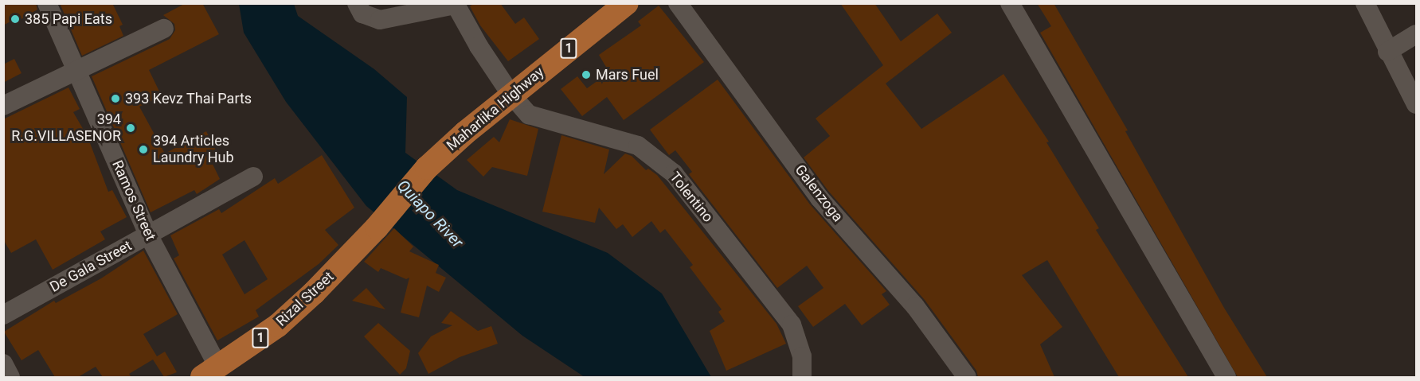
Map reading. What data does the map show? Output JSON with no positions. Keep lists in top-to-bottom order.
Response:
{
  "streets": {
    "main road": ["1", "Maharlika Highway", "Rizal Street"],
    "street": [
      "Galenzoga",
      "Tolentino",
      "Ramos Street",
      "De Gala Street"
    ]
  },
  "crossings": [
    ["Maharlika Highway", "Tolentino"],
    ["Maharlika Highway", "Rizal Street"],
    ["Ramos Street", "De Gala Street"],
    ["Ramos Street", "Rizal Street"]
  ],
  "water": ["Quiapo River"],
  "places": [
    "385 Papi Eats",
    "Mars Fuel",
    "393 Kevz Thai Parts",
    "394 R.G.VILLASENOR",
    "394 Articles Laundry Hub"
  ]
}
